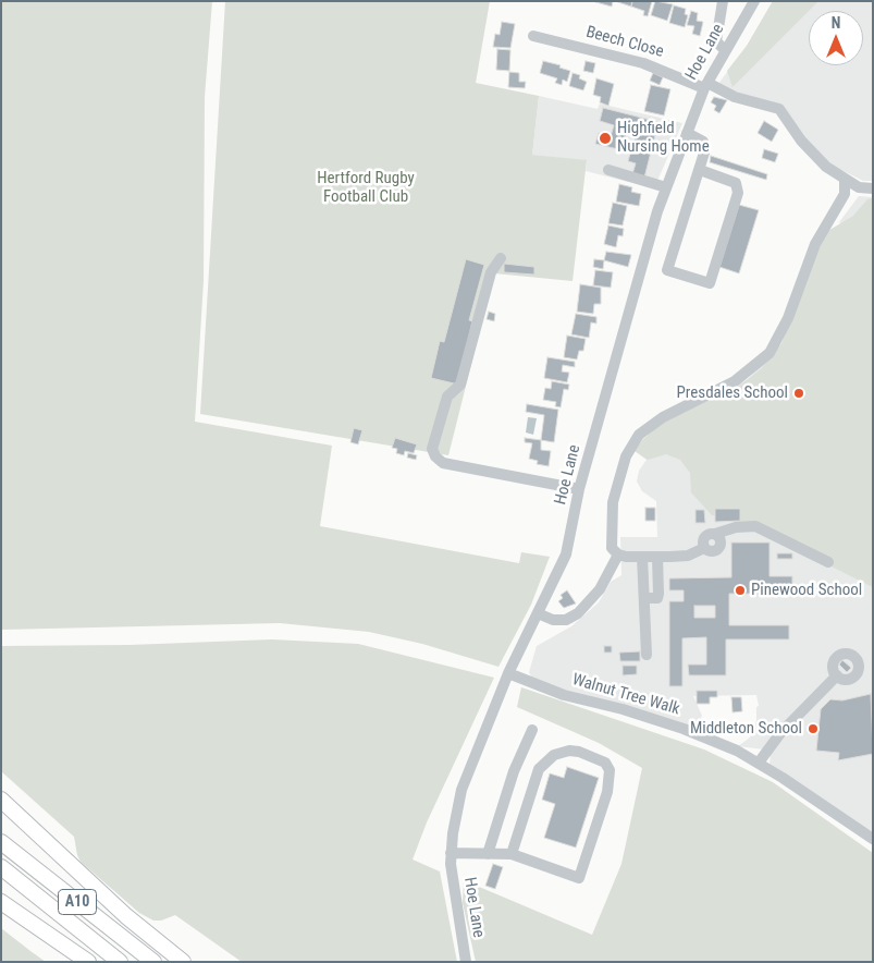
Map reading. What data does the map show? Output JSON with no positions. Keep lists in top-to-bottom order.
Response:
{
  "streets": {
    "highway": ["A10"],
    "street": ["Beech Close", "Hoe Lane", "Walnut Tree Walk"]
  },
  "crossings": [
    ["Beech Close", "Hoe Lane"],
    ["Hoe Lane", "Walnut Tree Walk"]
  ],
  "parks": ["Hertford Rugby Football Club"],
  "places": [
    "Highfield Nursing Home",
    "Presdales School",
    "Pinewood School",
    "Middleton School"
  ],
  "north": "top"
}
